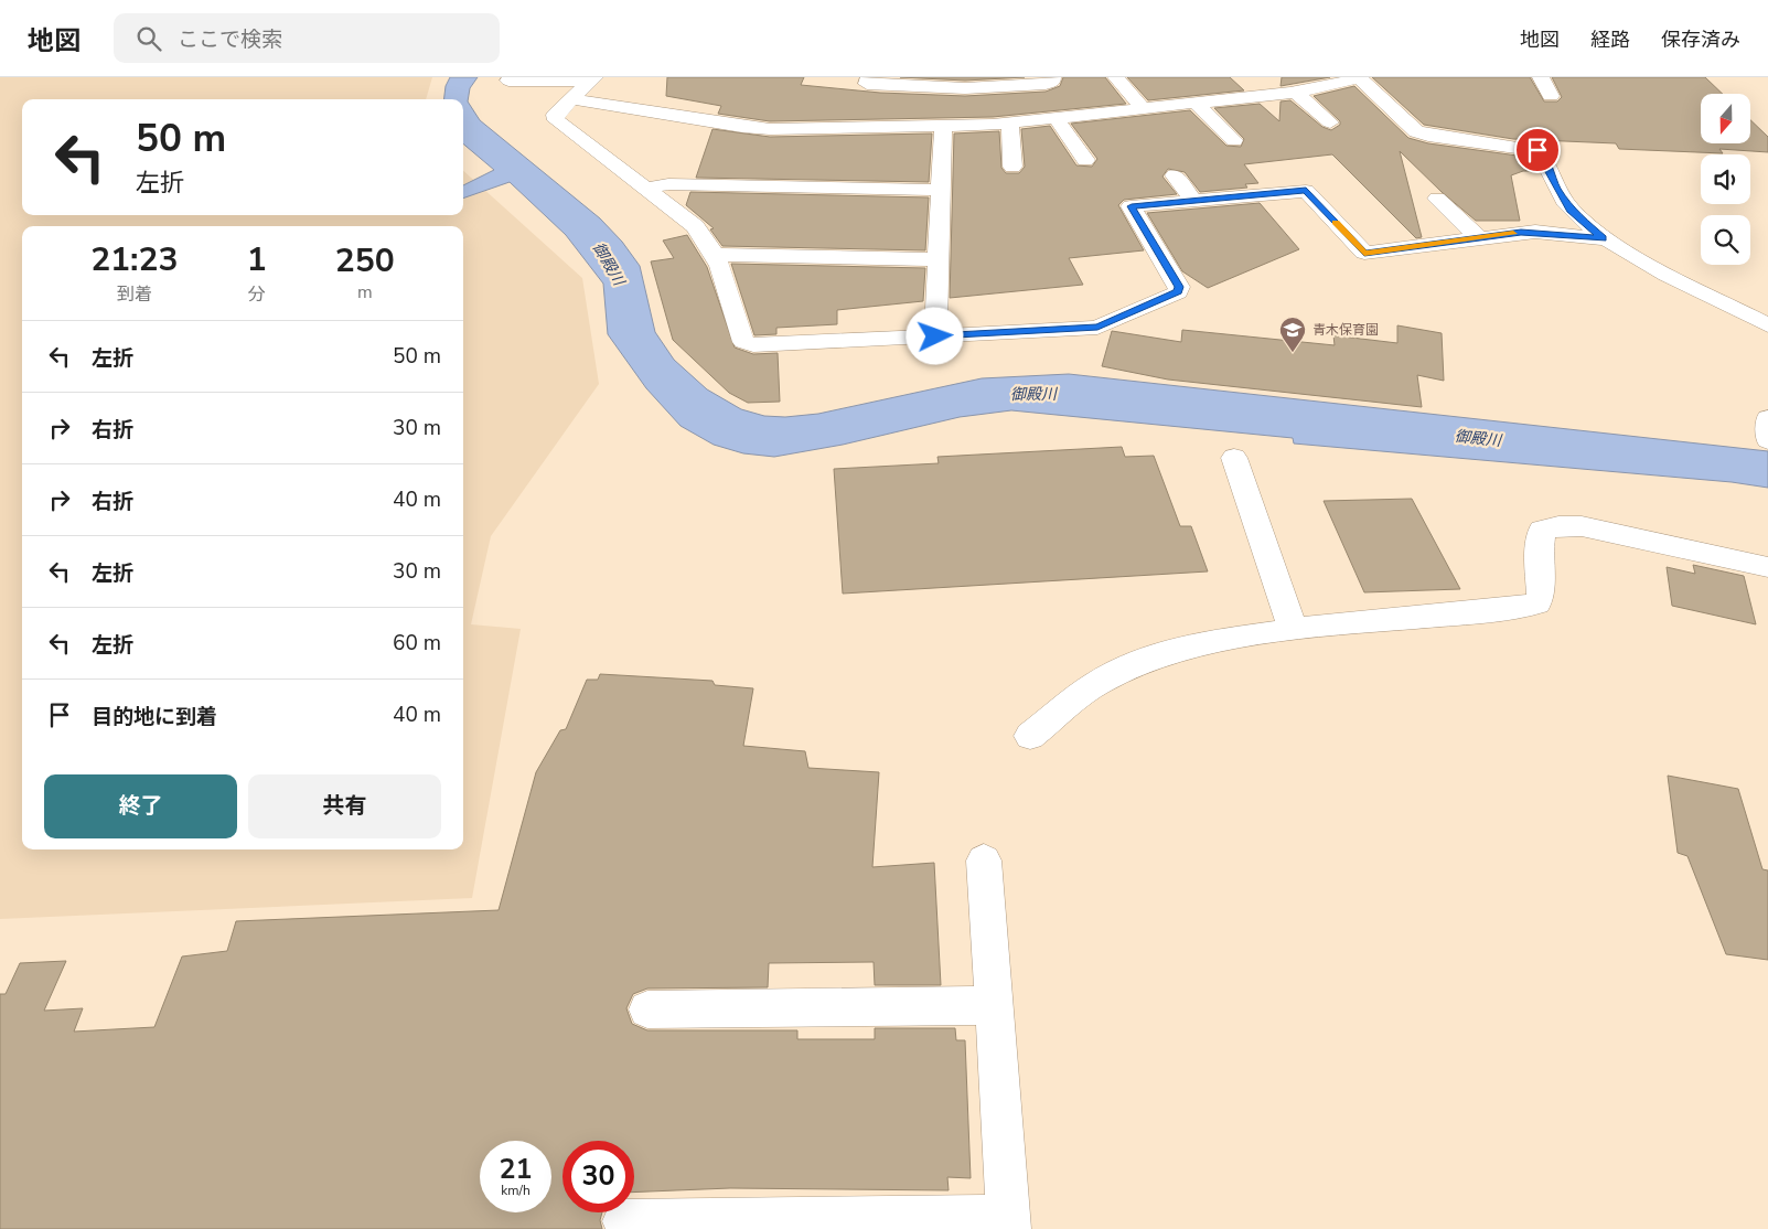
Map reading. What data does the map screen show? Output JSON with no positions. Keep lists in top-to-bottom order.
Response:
{
  "water": ["御殿川"],
  "places": {
    "school or university": ["青木保育園"]
  },
  "north": "bottom",
  "page": {
    "header": "地図",
    "search": "ここで検索",
    "nav": ["地図", "経路", "保存済み"],
    "turn": ["50 m", "左折"],
    "eta": [
      "21:23",
      "到着",
      "1",
      "分",
      "250",
      "m"
    ],
    "list": [
      {
        "name": "左折",
        "value": "50 m"
      },
      {
        "name": "右折",
        "value": "30 m"
      },
      {
        "name": "右折",
        "value": "40 m"
      },
      {
        "name": "左折",
        "value": "30 m"
      },
      {
        "name": "左折",
        "value": "60 m"
      },
      {
        "name": "目的地に到着",
        "value": "40 m"
      }
    ],
    "buttons": ["終了", "共有"],
    "speed": "21 km/h",
    "limit": "30"
  }
}
